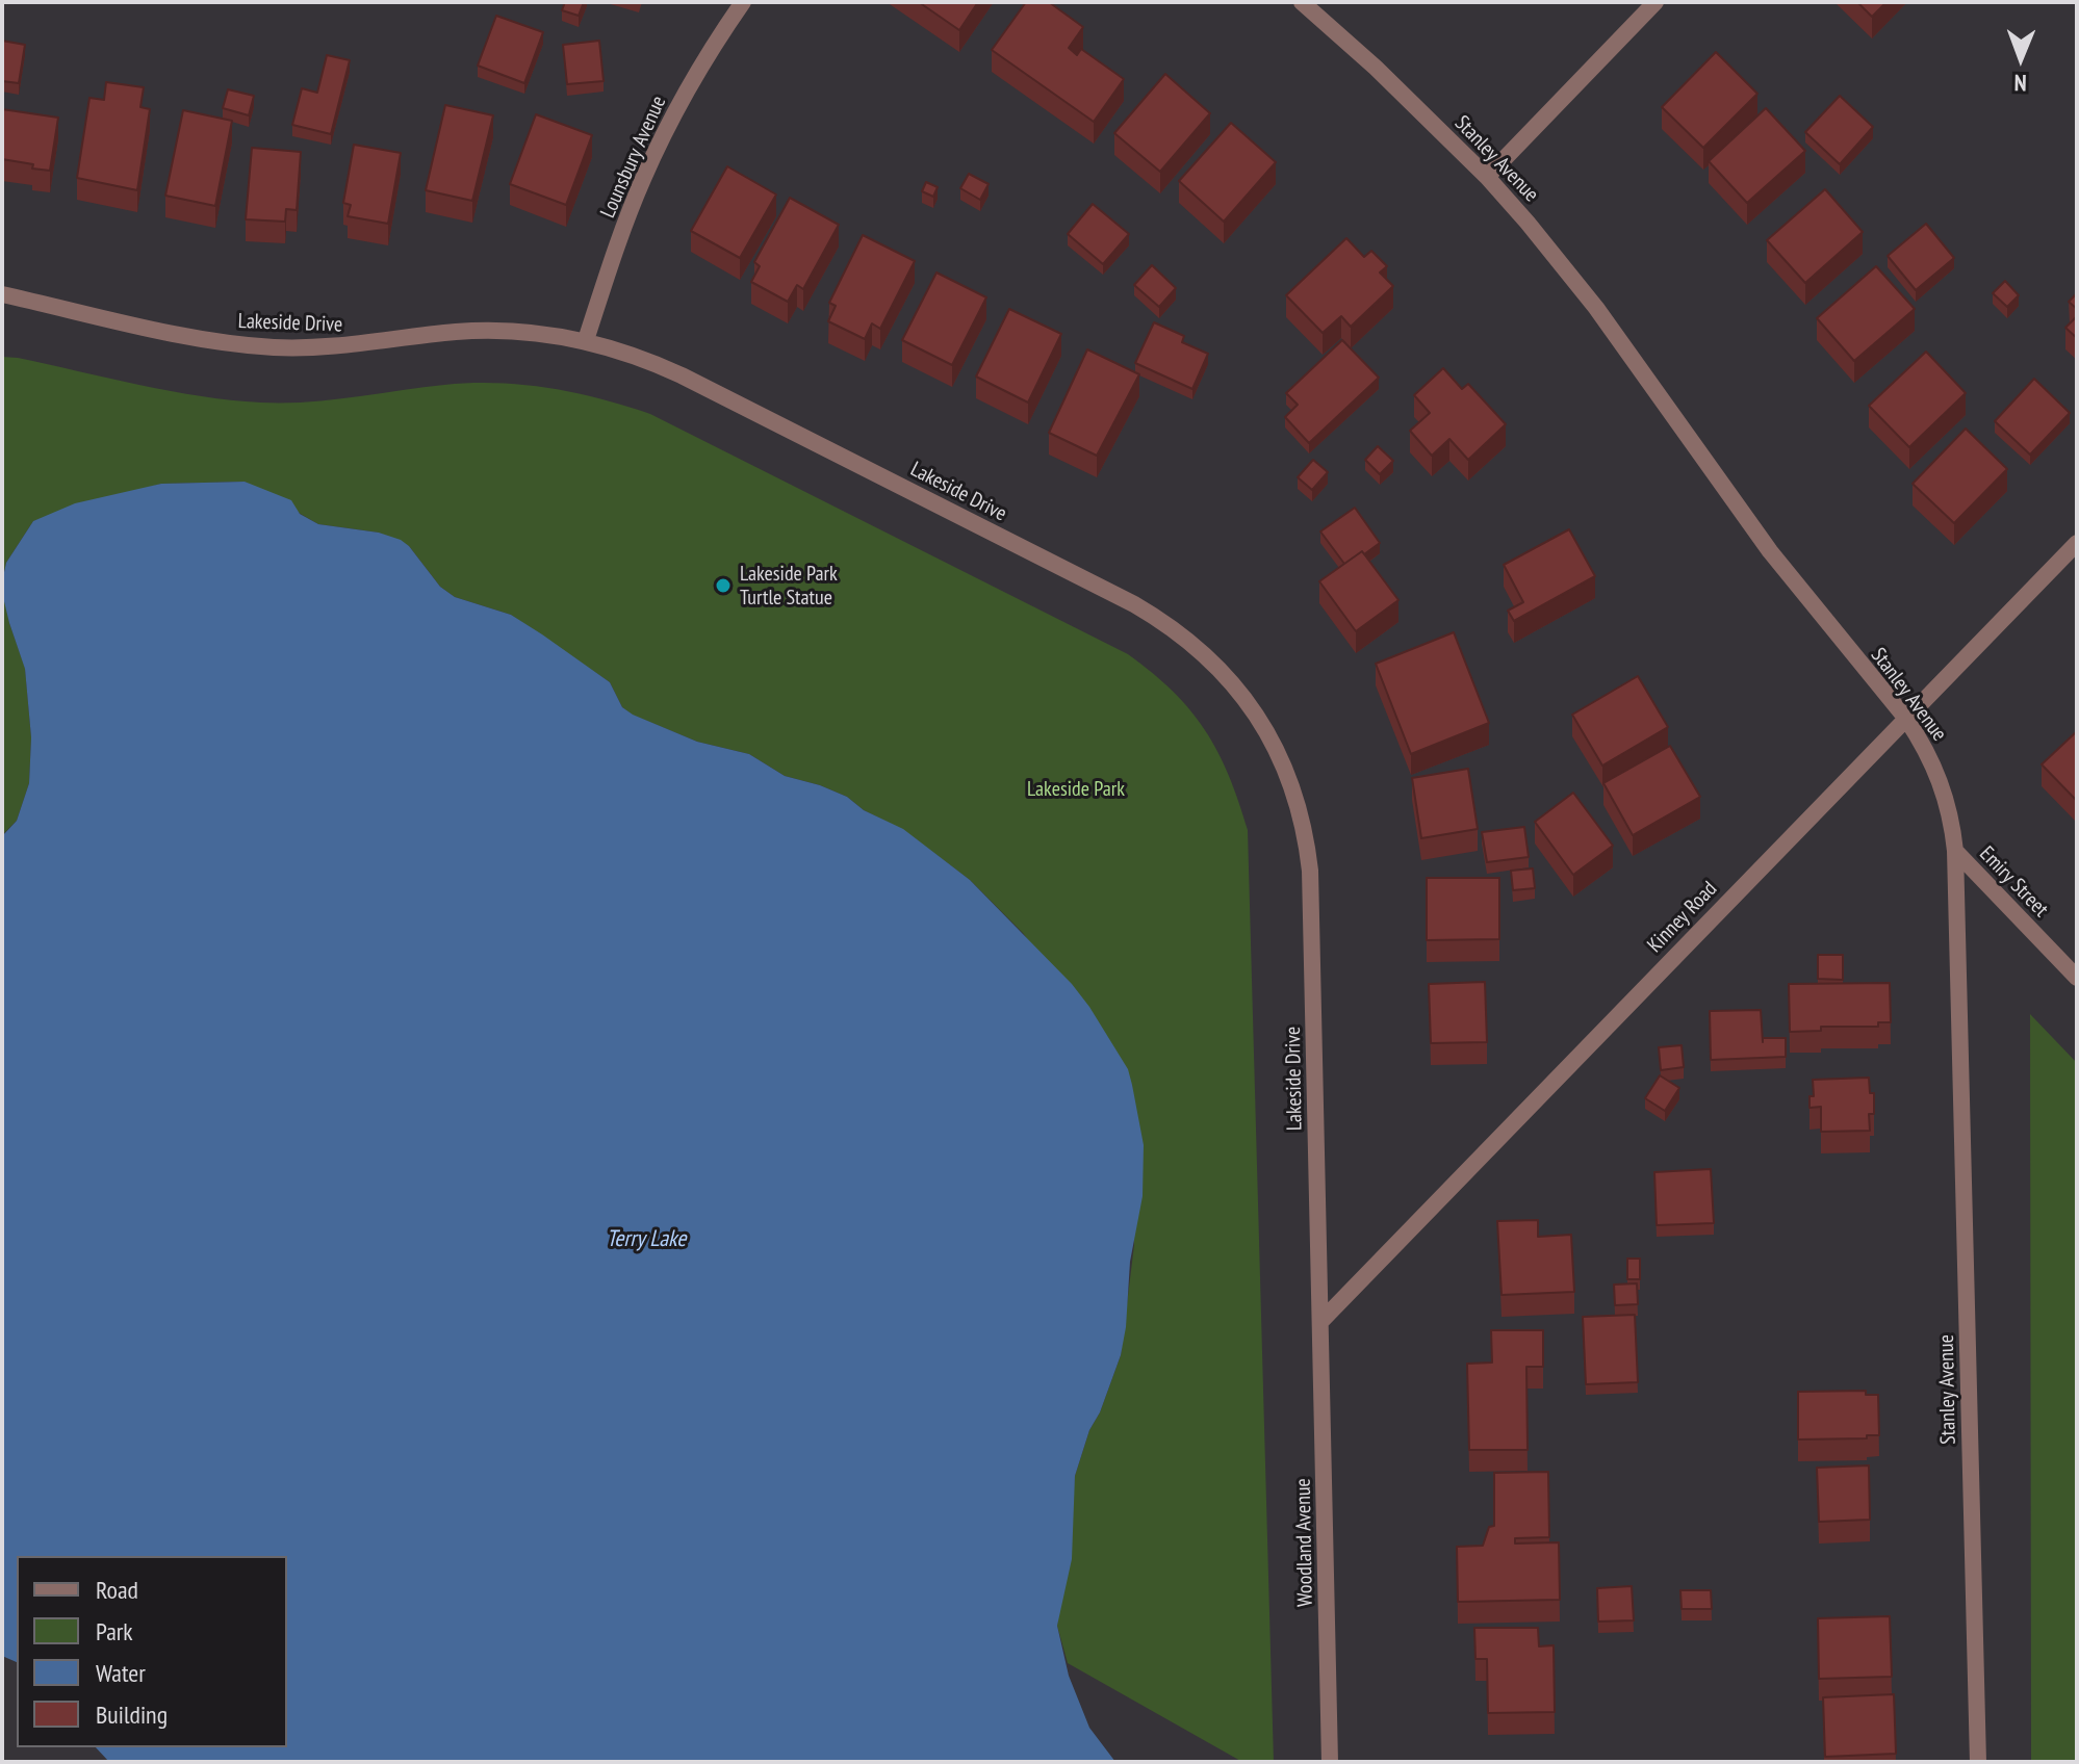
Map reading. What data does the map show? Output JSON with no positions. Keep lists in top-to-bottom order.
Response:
{
  "streets": {
    "street": [
      "Lounsbury Avenue",
      "Stanley Avenue",
      "Lakeside Drive",
      "Emiry Street",
      "Kinney Road",
      "Woodland Avenue"
    ]
  },
  "crossings": [
    ["Lounsbury Avenue", "Lakeside Drive"],
    ["Stanley Avenue", "Emiry Street"],
    ["Stanley Avenue", "Kinney Road"],
    ["Lakeside Drive", "Kinney Road"],
    ["Lakeside Drive", "Woodland Avenue"],
    ["Kinney Road", "Woodland Avenue"]
  ],
  "water": ["Terry Lake"],
  "parks": ["Lakeside Park"],
  "places": ["Lakeside Park Turtle Statue"],
  "legend": [
    "Road",
    "Park",
    "Water",
    "Building"
  ],
  "north": "bottom"
}
